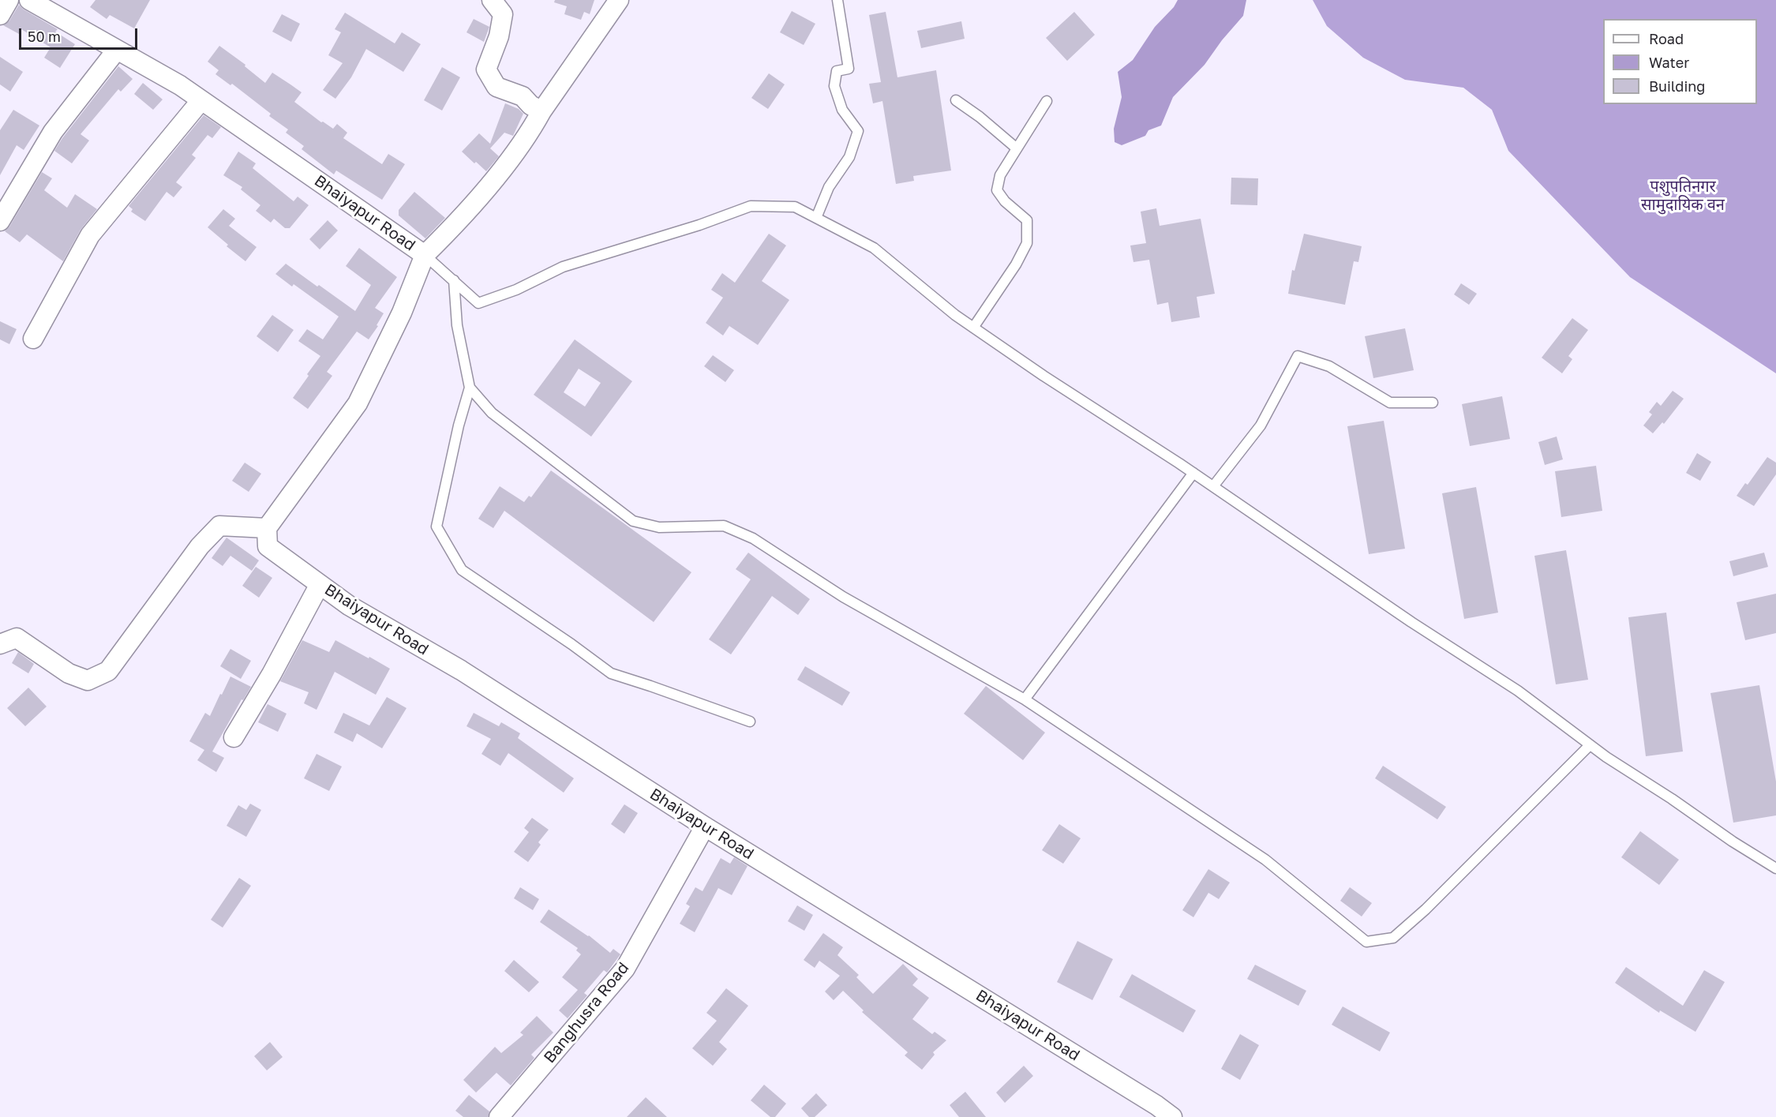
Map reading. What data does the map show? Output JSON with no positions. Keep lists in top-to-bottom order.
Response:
{
  "streets": {
    "street": ["Bhaiyapur Road", "Banghusra Road"]
  },
  "crossings": [
    ["Bhaiyapur Road", "Banghusra Road"]
  ],
  "parks": ["पशुपतिनगर सामुदायिक वन"],
  "legend": ["Road", "Water", "Building"],
  "scale_bar": "50 m"
}
